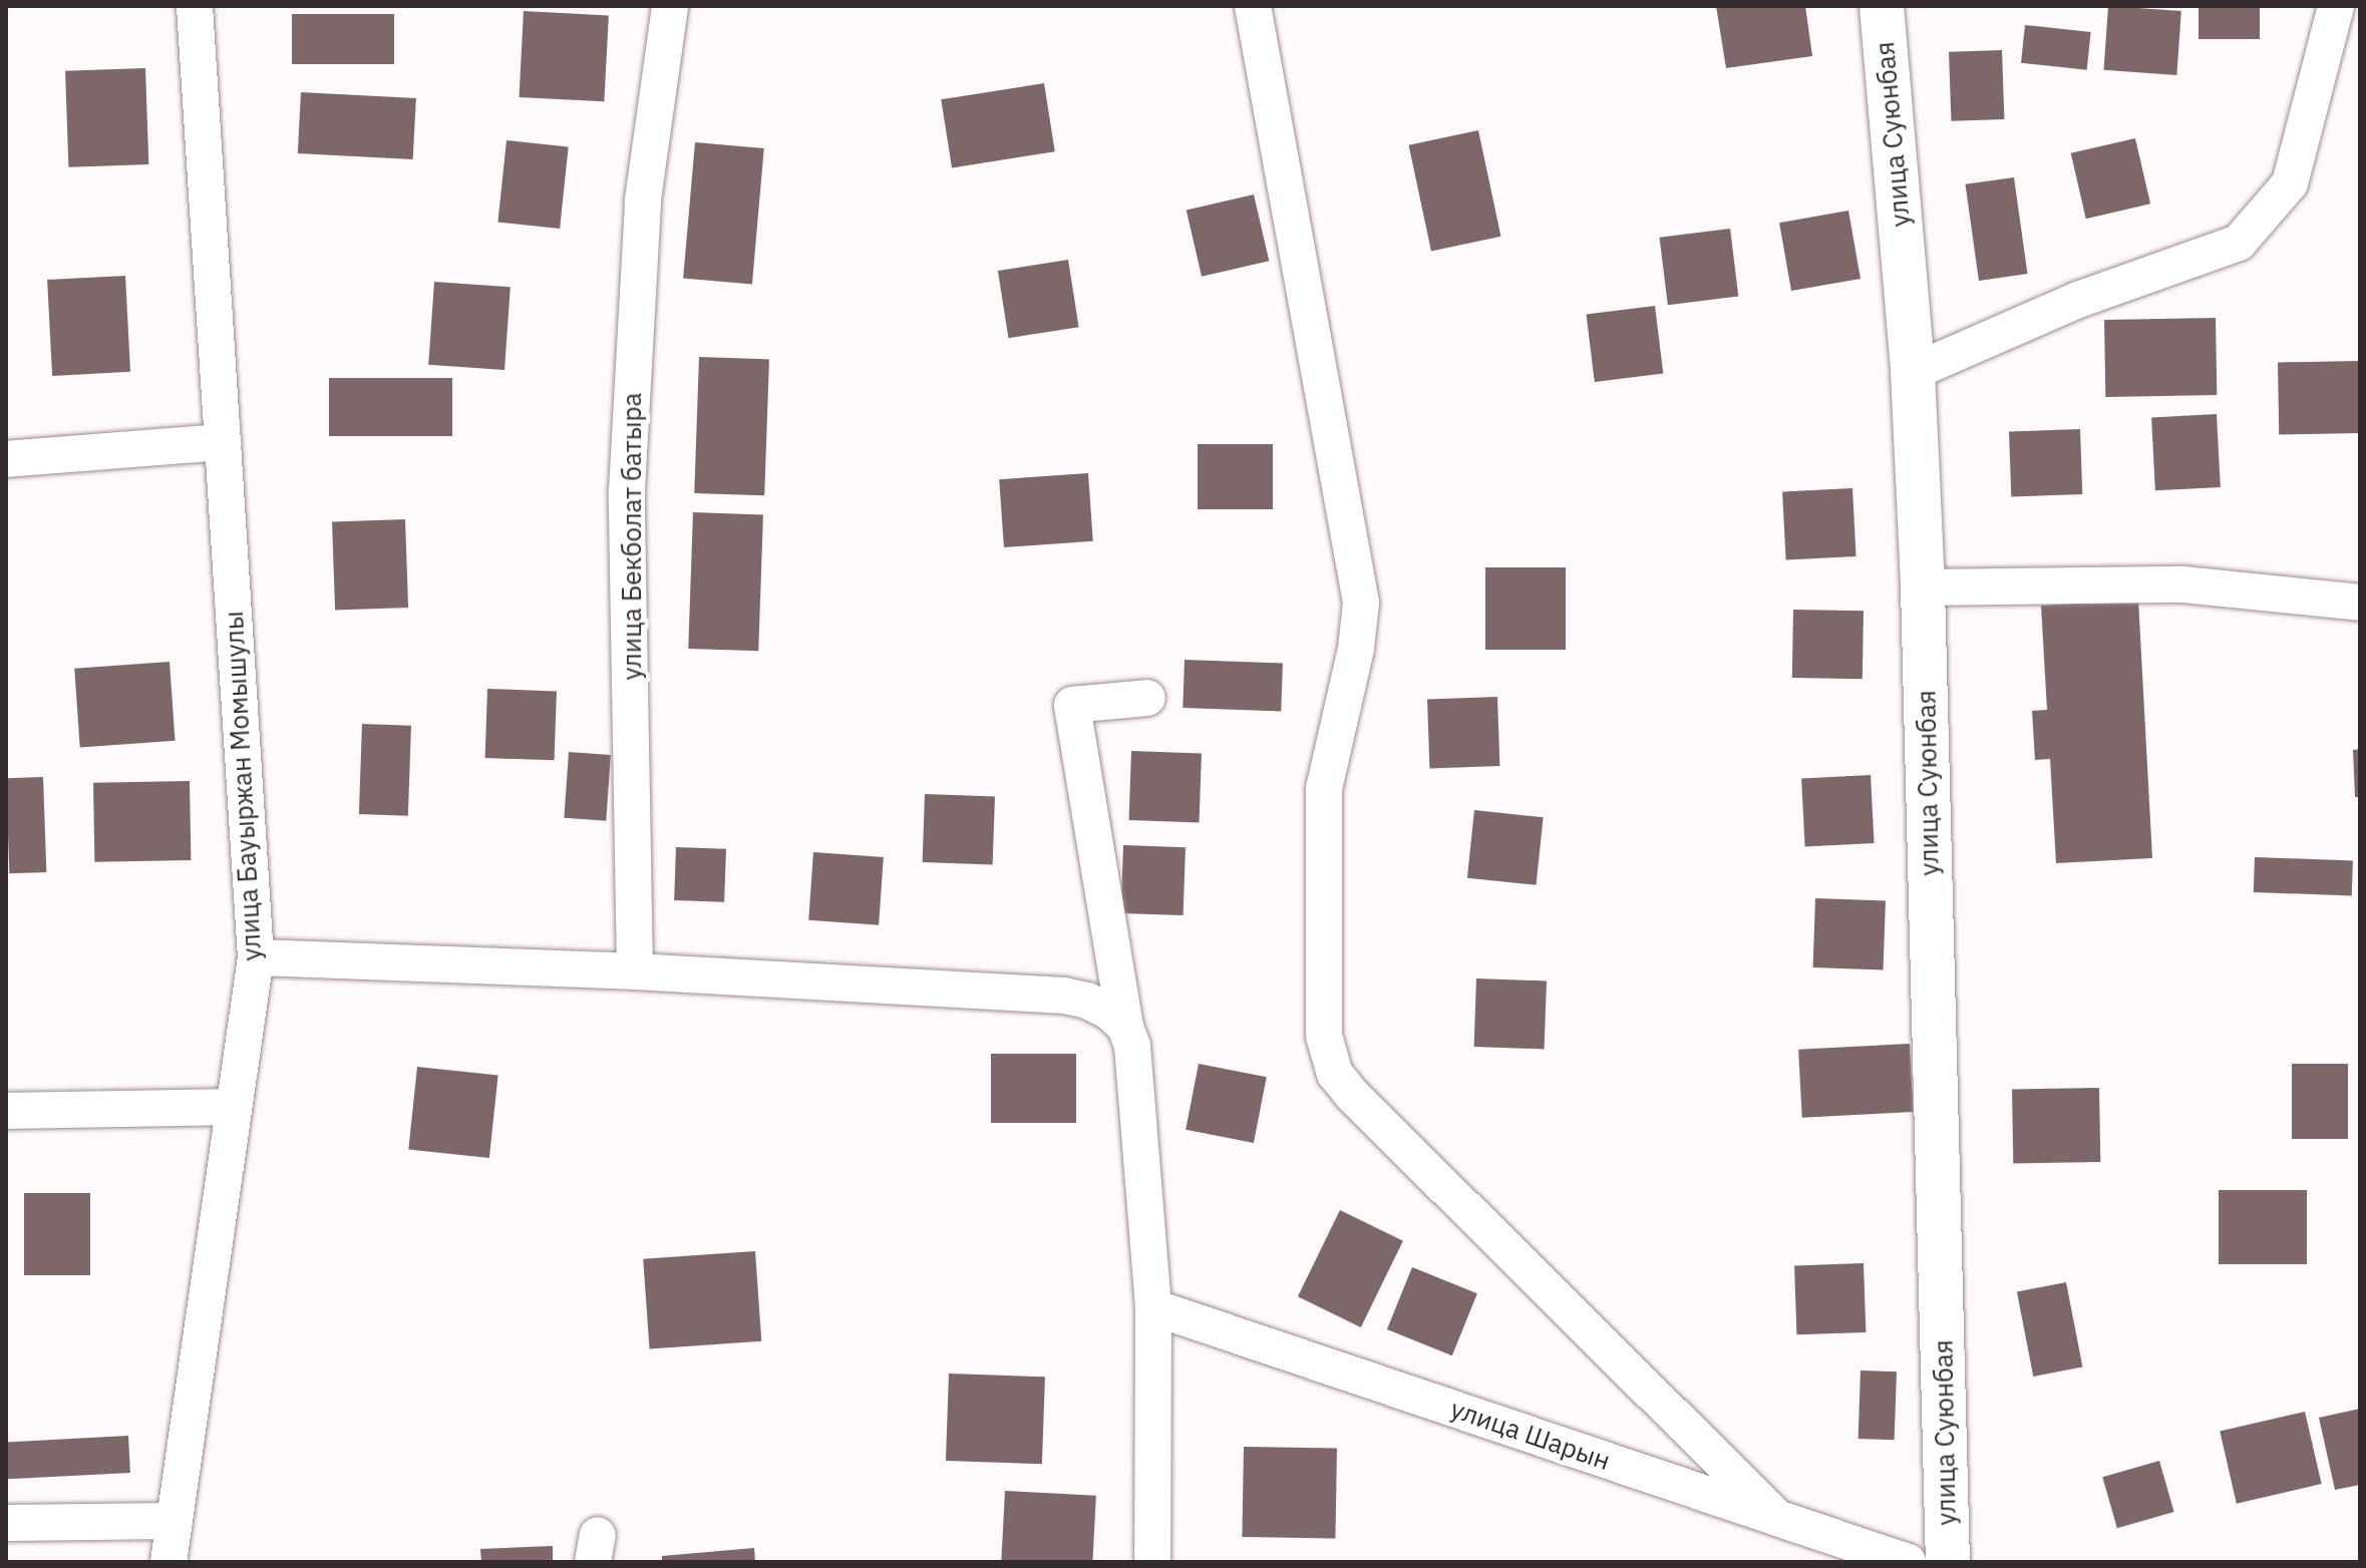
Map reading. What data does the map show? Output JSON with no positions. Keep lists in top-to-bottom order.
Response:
{
  "streets": {
    "main road": ["улица Суюнбая"],
    "street": ["улица Бекболат батыра", "улица Бауыржан Момышулы", "улица Шарын"]
  }
}
